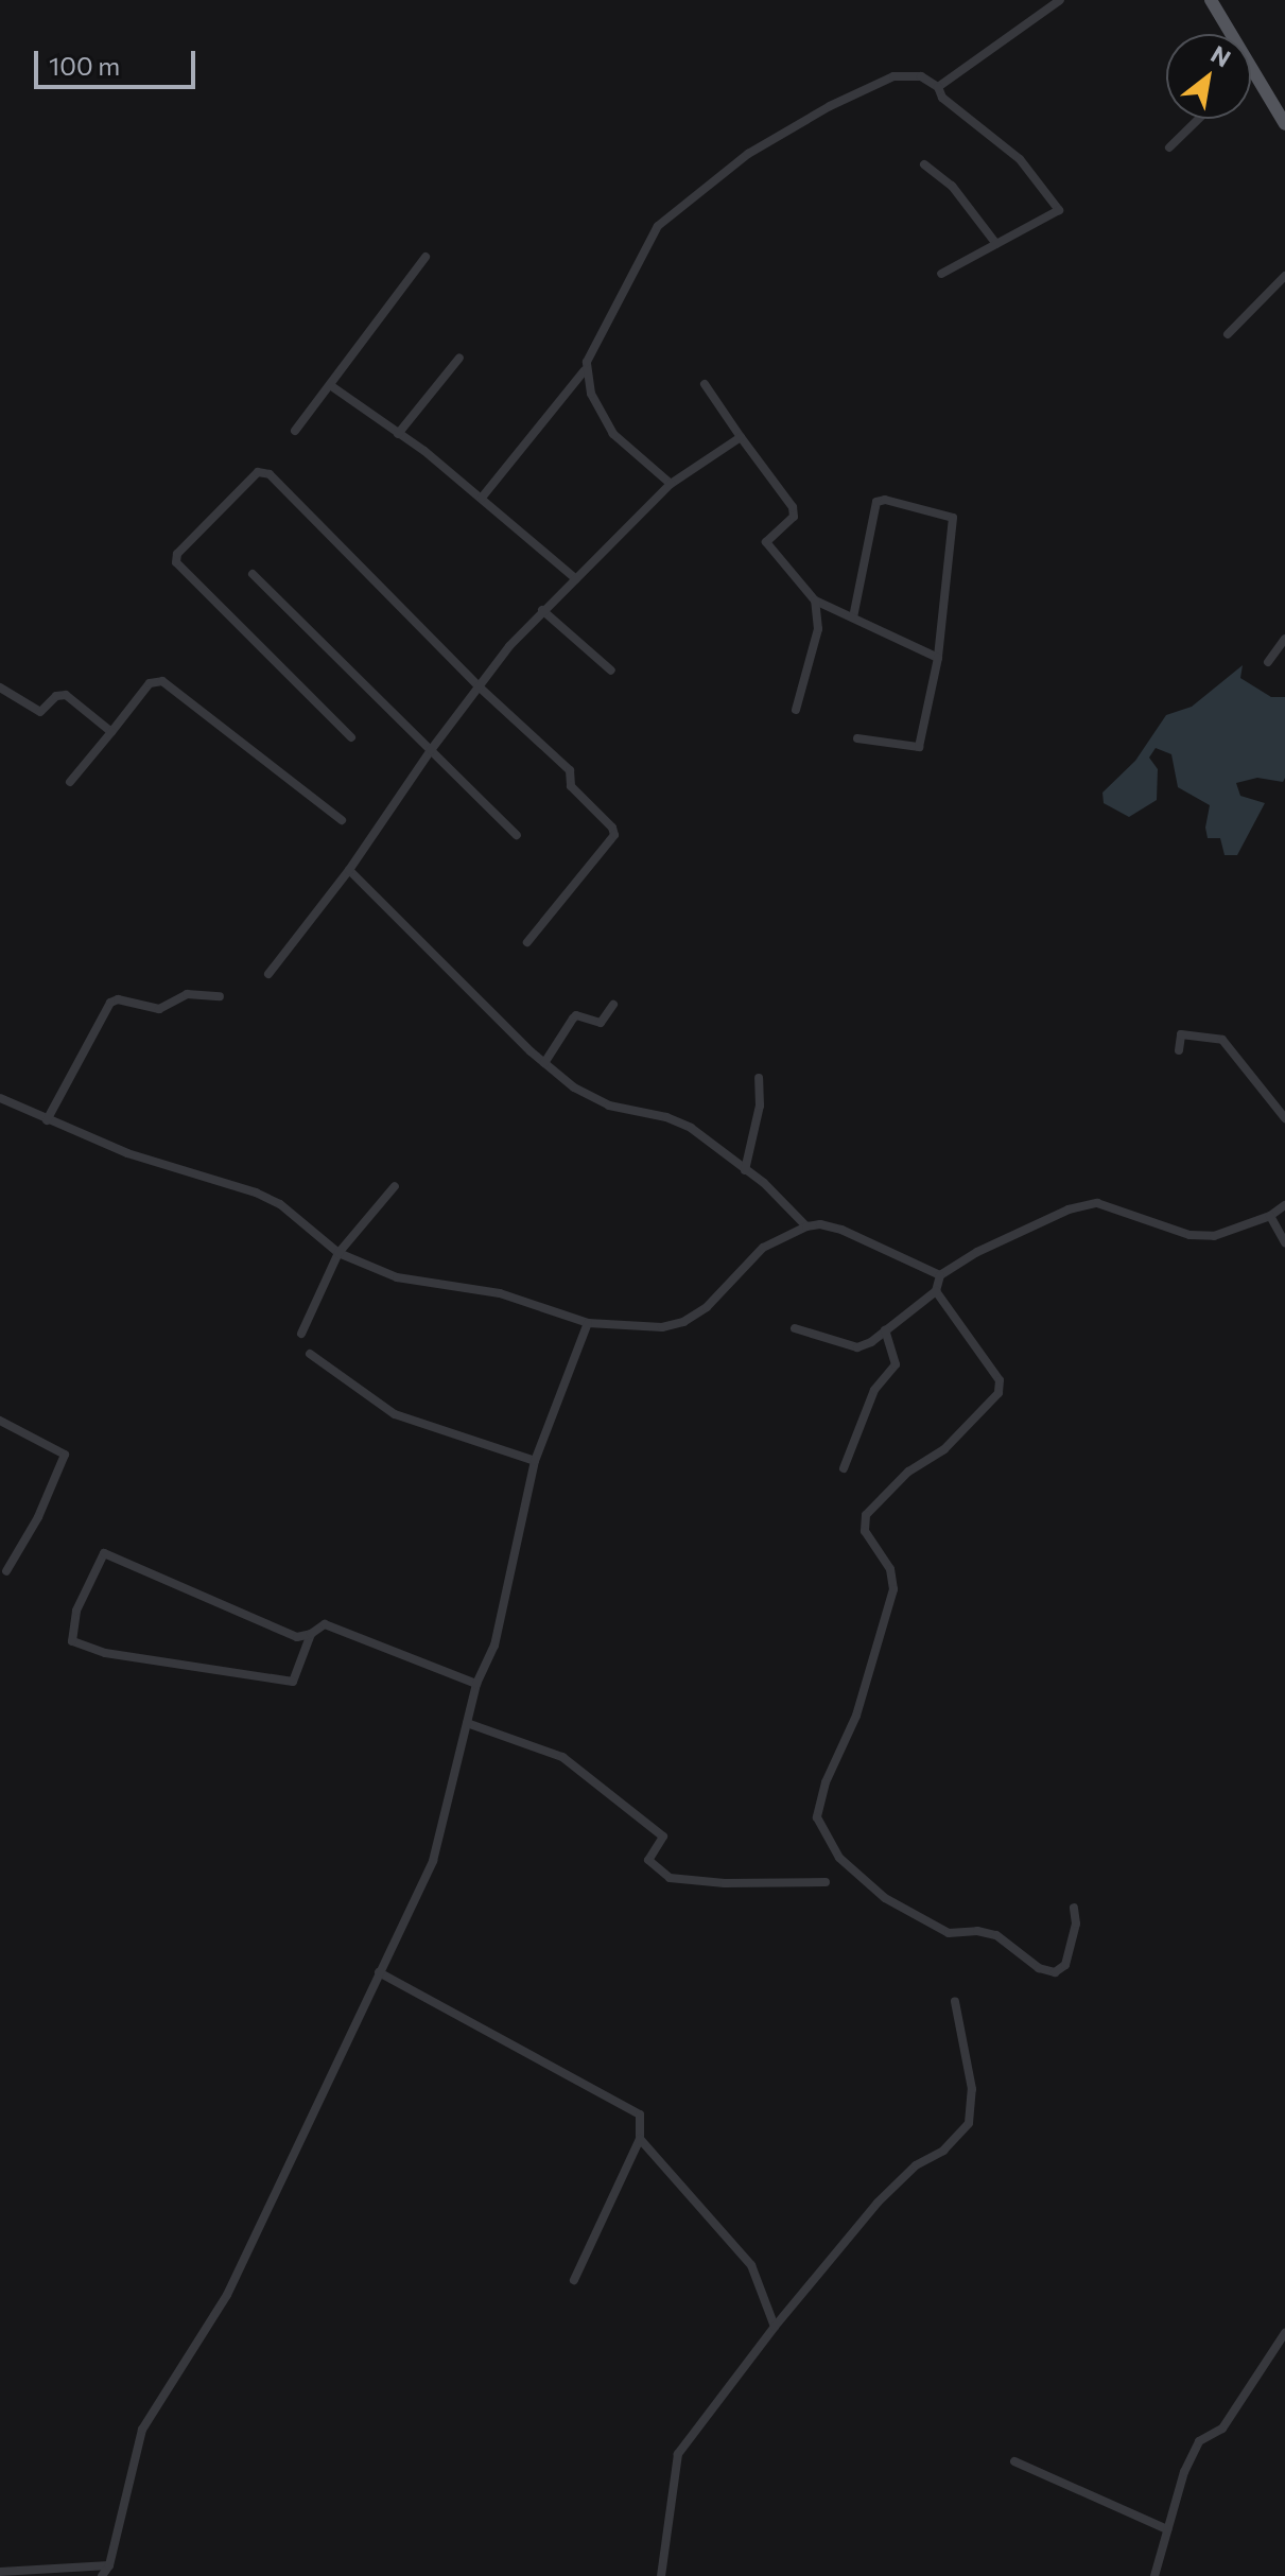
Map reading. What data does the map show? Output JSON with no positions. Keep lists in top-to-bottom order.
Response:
{
  "scale_bar": "100 m",
  "north": "top right"
}
